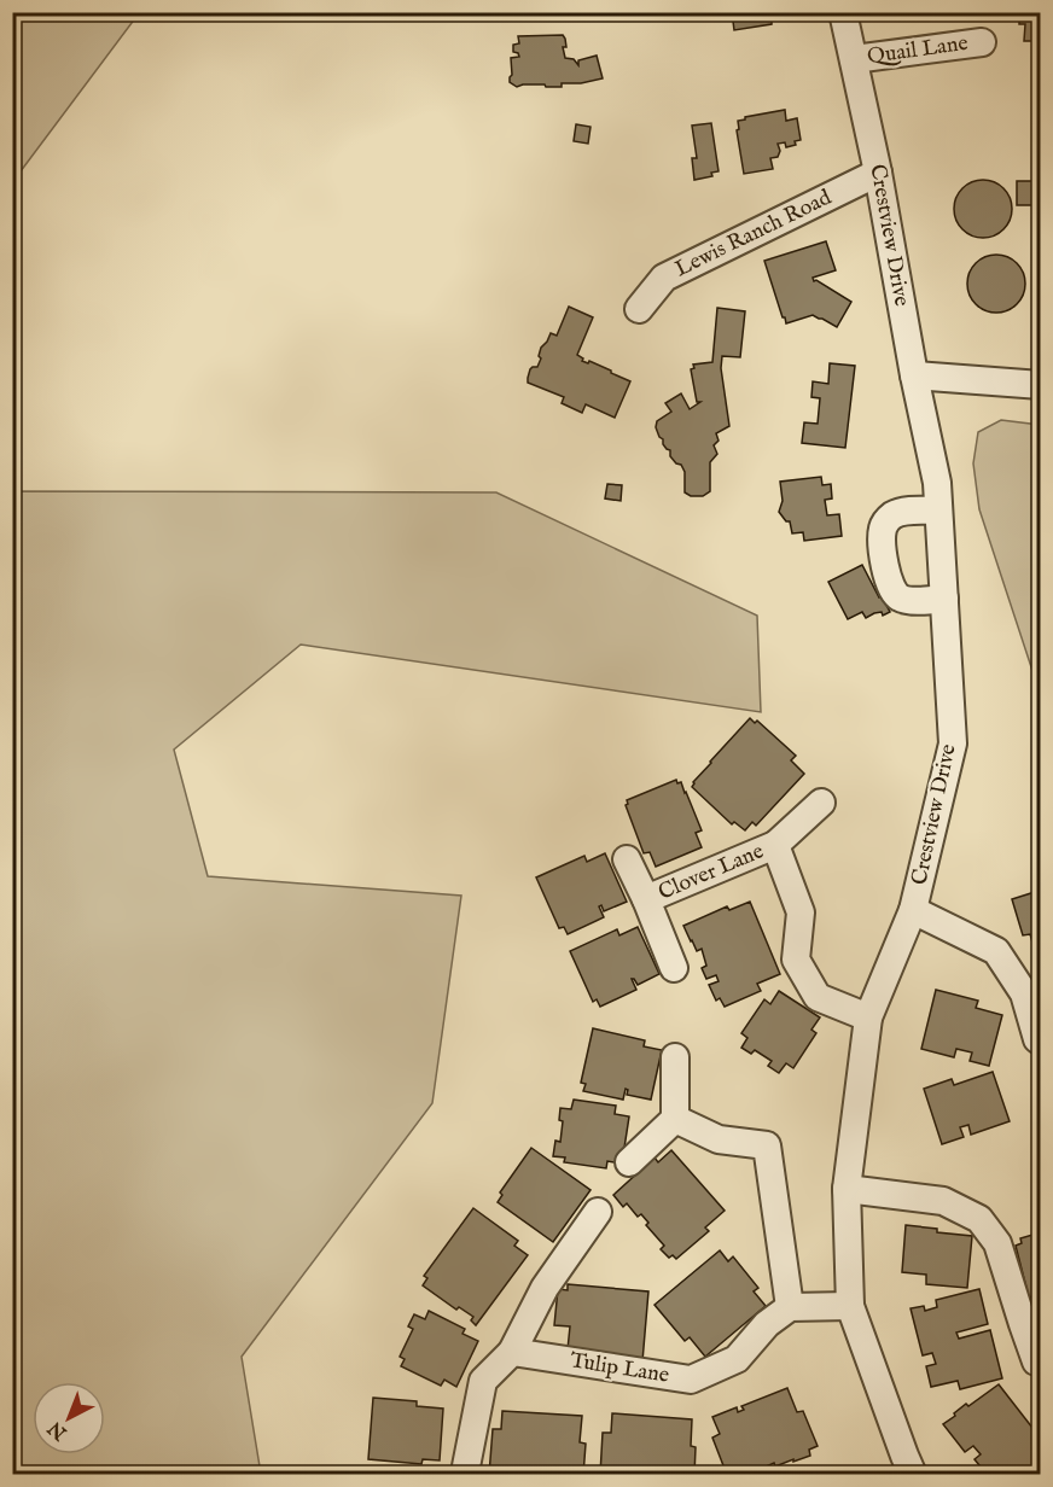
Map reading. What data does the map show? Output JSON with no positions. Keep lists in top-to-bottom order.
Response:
{
  "streets": {
    "street": [
      "Quail Lane",
      "Lewis Ranch Road",
      "Crestview Drive",
      "Clover Lane",
      "Tulip Lane"
    ]
  },
  "crossings": [
    ["Quail Lane", "Crestview Drive"],
    ["Lewis Ranch Road", "Crestview Drive"],
    ["Crestview Drive", "Clover Lane"]
  ],
  "north": "bottom left"
}
